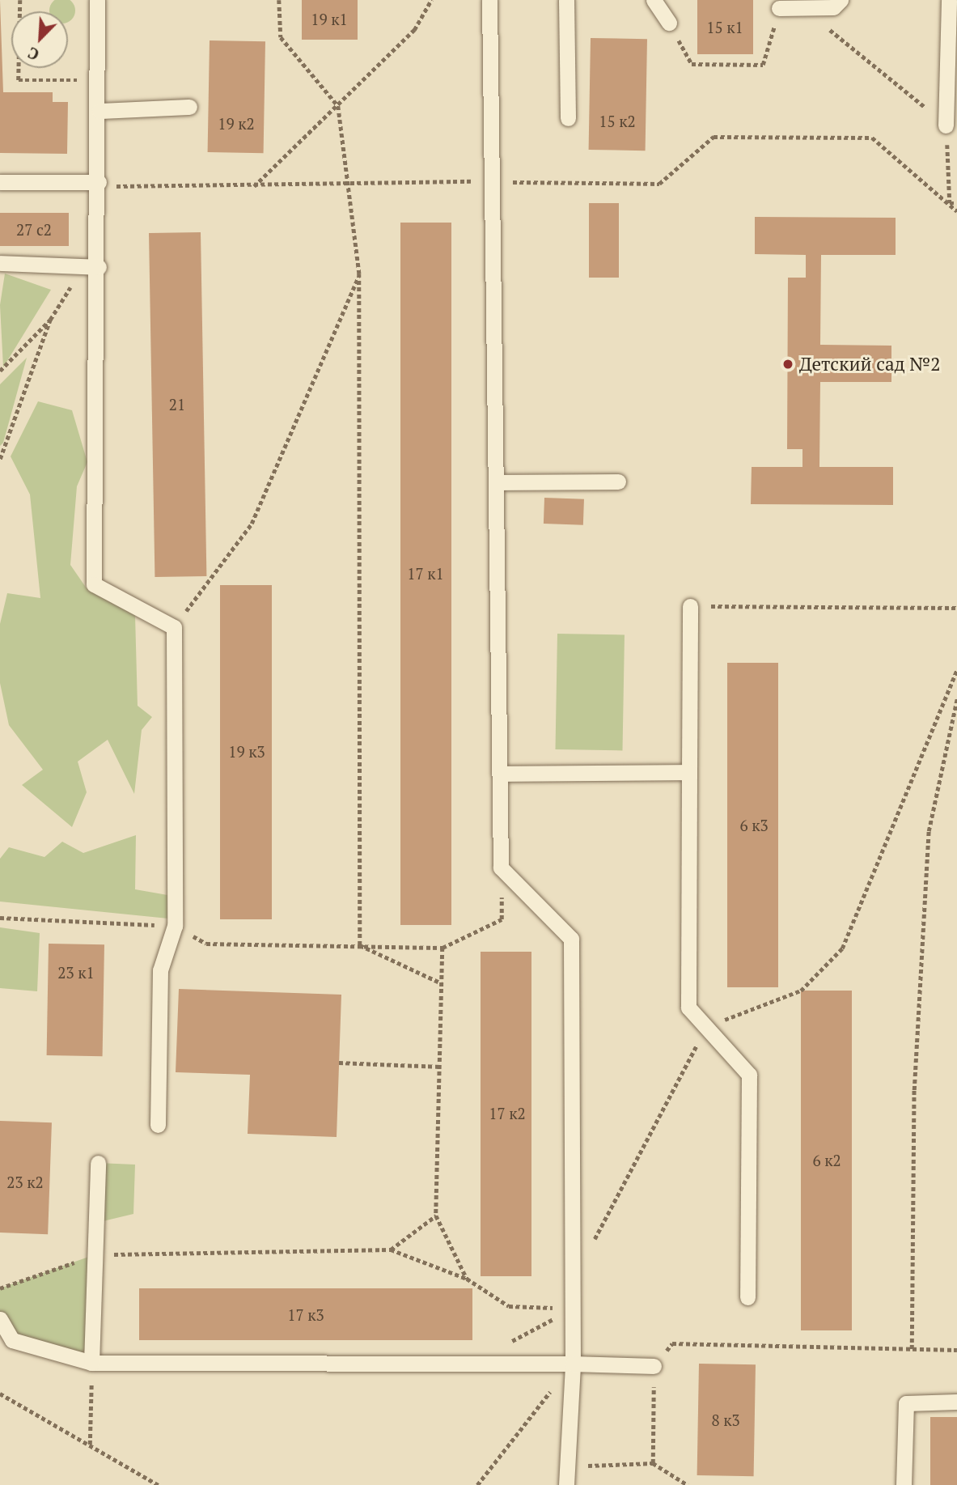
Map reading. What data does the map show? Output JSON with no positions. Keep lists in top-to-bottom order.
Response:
{
  "places": ["Детский сад №2"],
  "house_numbers": [
    "19 к1",
    "15 к1",
    "15 к2",
    "19 к2",
    "27 с2",
    "21",
    "17 к1",
    "19 к3",
    "6 к3",
    "23 к1",
    "17 к2",
    "6 к2",
    "23 к2",
    "17 к3",
    "8 к3"
  ],
  "north": "bottom left"
}
